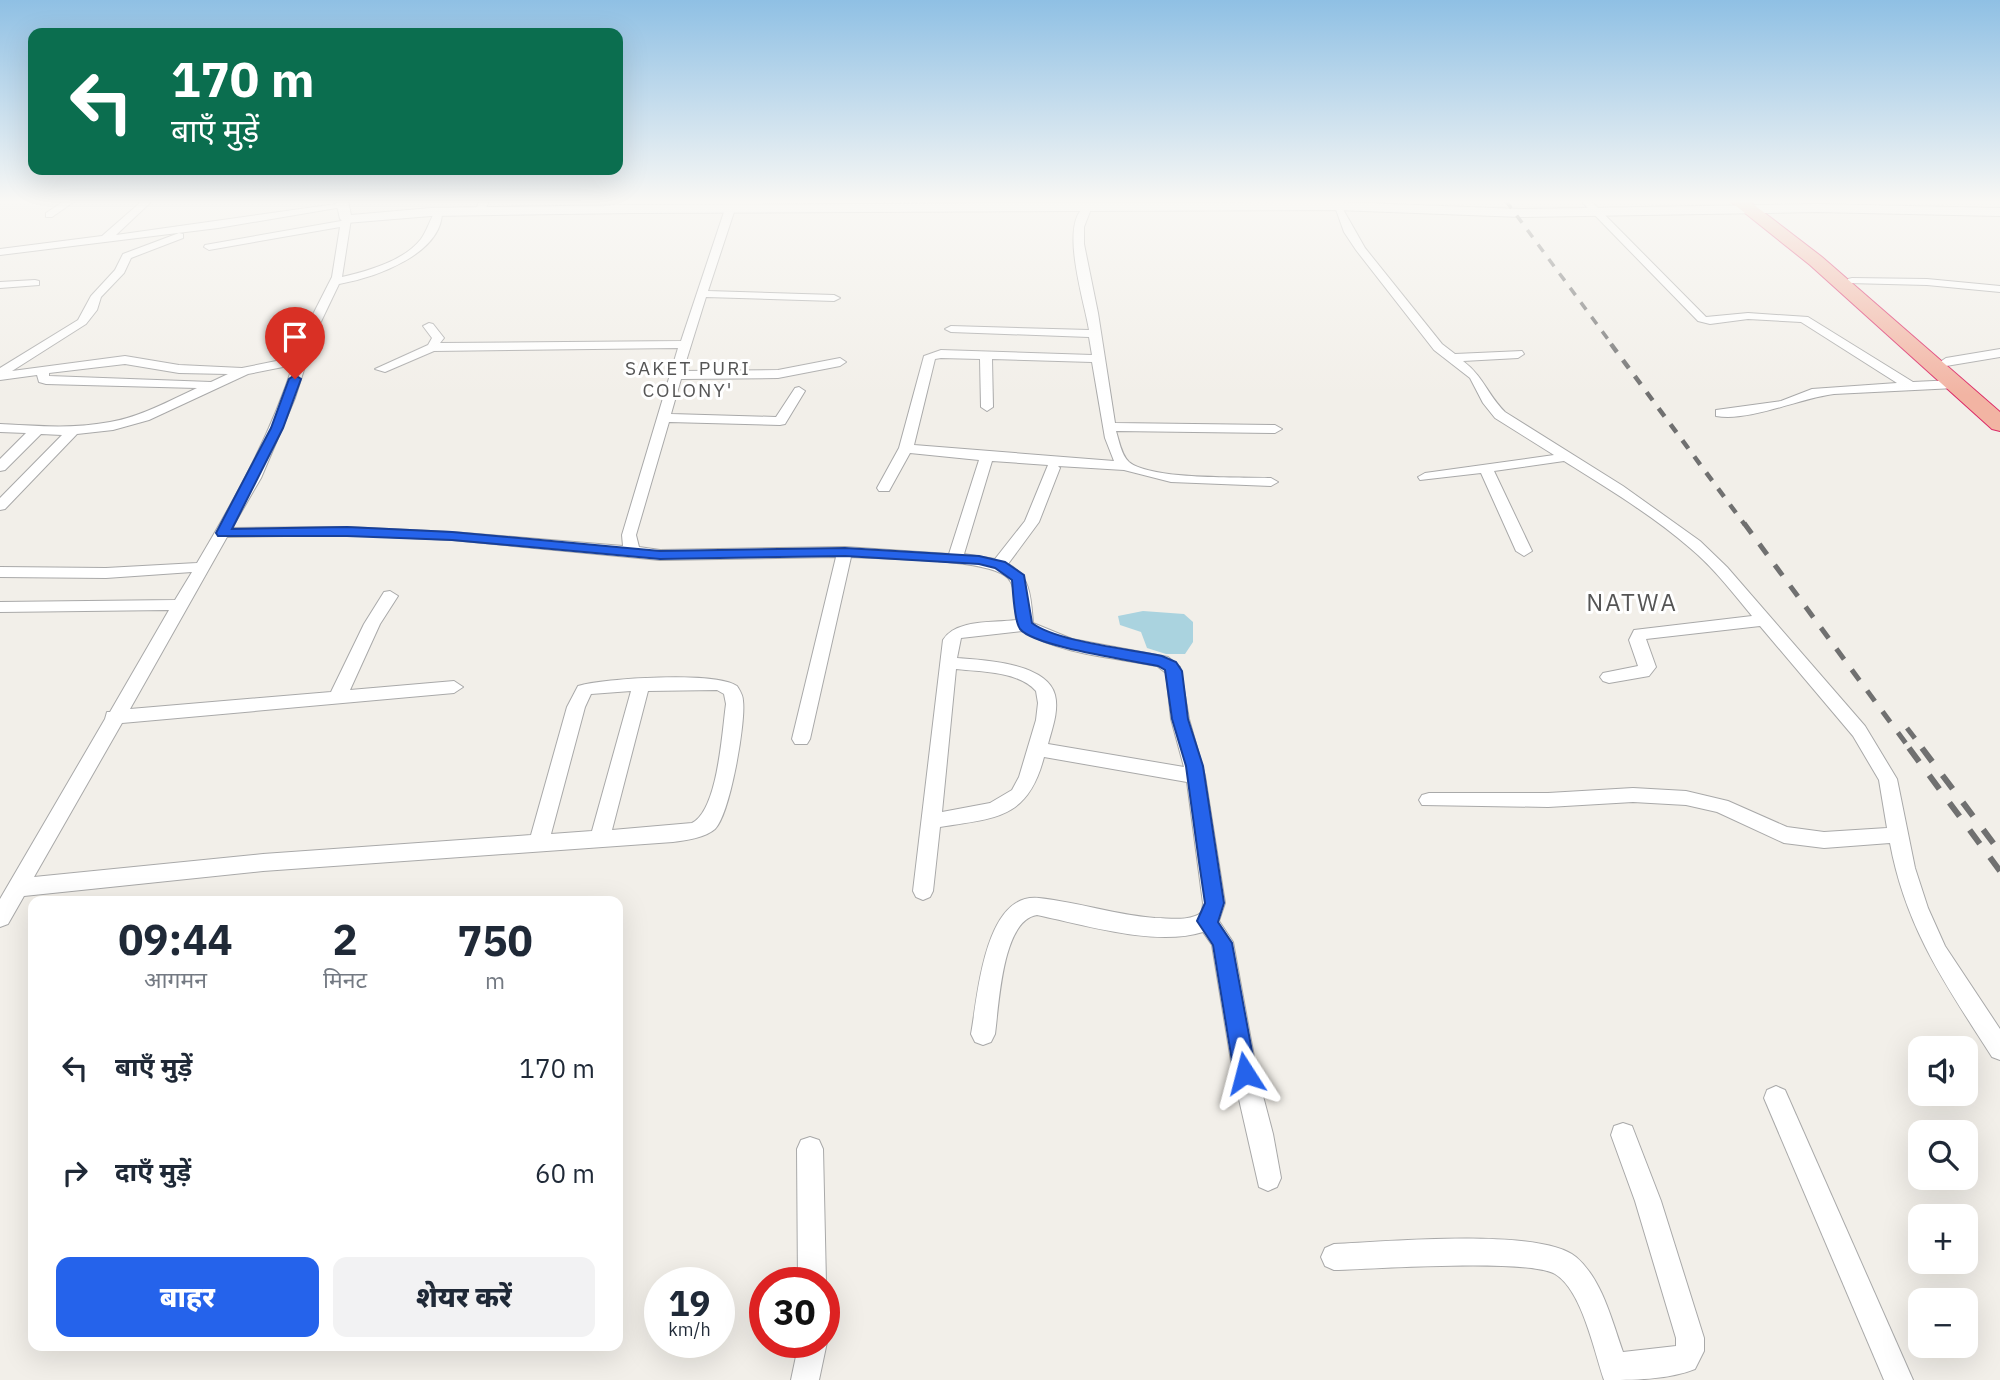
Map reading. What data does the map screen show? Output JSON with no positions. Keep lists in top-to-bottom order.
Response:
{
  "districts": ["SAKET PURI COLONY'", "NATWA"],
  "page": {
    "turn": ["170 m", "बाएँ मुड़ें"],
    "eta": [
      "09:44",
      "आगमन",
      "2",
      "मिनट",
      "750",
      "m"
    ],
    "list": [
      {
        "name": "बाएँ मुड़ें",
        "value": "170 m"
      },
      {
        "name": "दाएँ मुड़ें",
        "value": "60 m"
      }
    ],
    "map_buttons": ["+", "−"],
    "buttons": ["बाहर", "शेयर करें"],
    "speed": "19 km/h",
    "limit": "30"
  }
}
